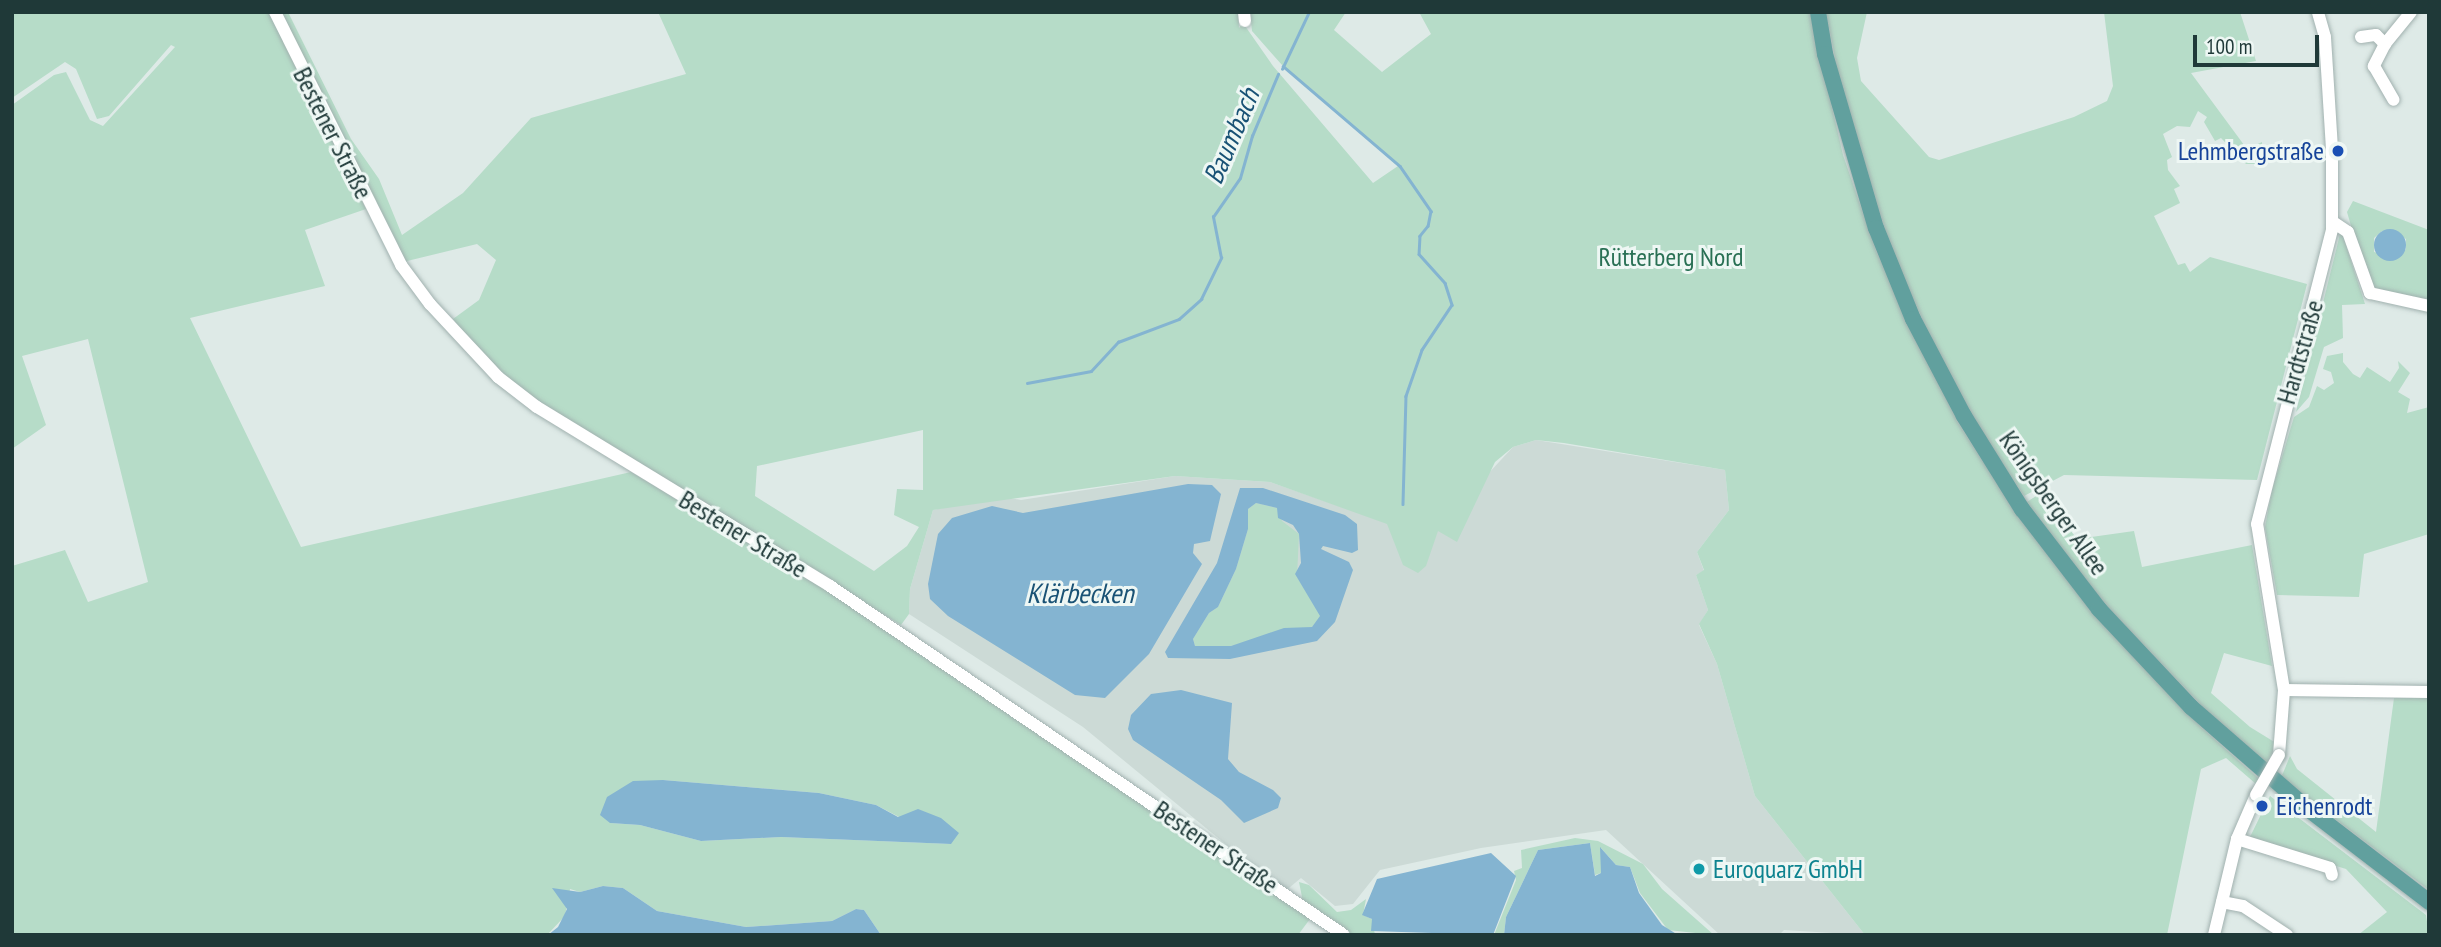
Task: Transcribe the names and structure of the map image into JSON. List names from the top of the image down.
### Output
{
  "streets": {
    "main road": ["Königsberger Allee"],
    "street": ["Bestener Straße", "Hardtstraße"]
  },
  "water": ["Baumbach", "Klärbecken"],
  "parks": ["Rütterberg Nord"],
  "places": ["Lehmbergstraße", "Eichenrodt", "Euroquarz GmbH"],
  "scale_bar": "100 m"
}
